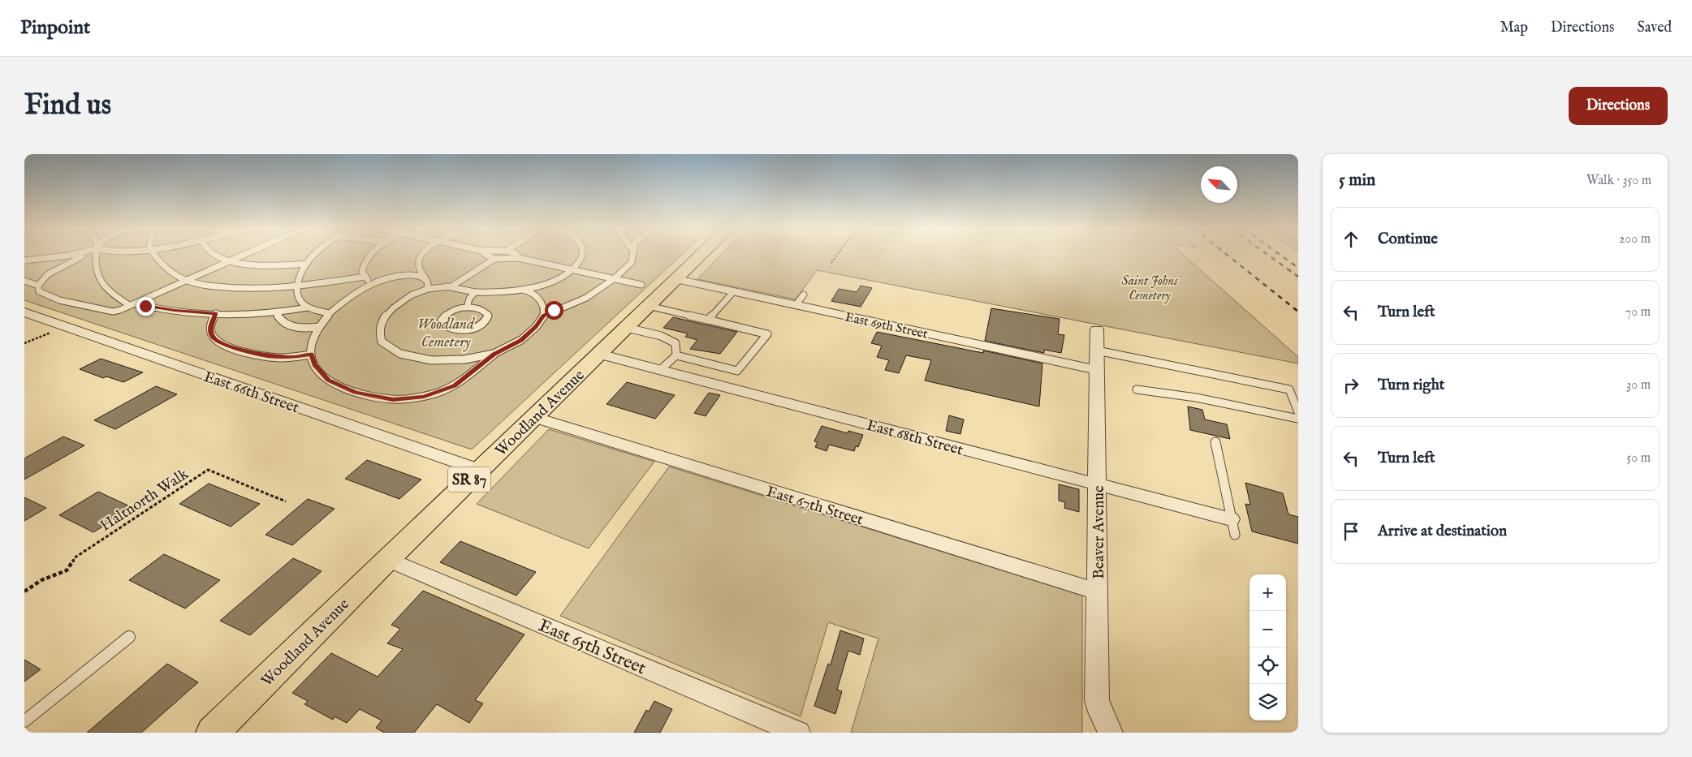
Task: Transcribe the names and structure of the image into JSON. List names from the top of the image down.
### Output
{
  "streets": {
    "main road": ["Woodland Avenue", "SR 87"],
    "street": [
      "East 69th Street",
      "East 66th Street",
      "East 68th Street",
      "East 67th Street",
      "Beaver Avenue",
      "East 65th Street"
    ],
    "path": ["Haltnorth Walk"]
  },
  "crossings": [
    ["East 69th Street", "Woodland Avenue"],
    ["East 69th Street", "Beaver Avenue"],
    ["East 66th Street", "Woodland Avenue"],
    ["Woodland Avenue", "East 68th Street"],
    ["Woodland Avenue", "East 67th Street"],
    ["Woodland Avenue", "East 65th Street"],
    ["East 68th Street", "Beaver Avenue"],
    ["East 67th Street", "Beaver Avenue"]
  ],
  "parks": ["Saint Johns Cemetery", "Woodland Cemetery"],
  "north": "top left",
  "page": {
    "header": "Pinpoint",
    "nav": ["Map", "Directions", "Saved"],
    "buttons": "Directions",
    "title": "Find us",
    "heading": ["5 min", "Walk · 350 m"],
    "list": [
      ["Continue", "200 m"],
      ["Turn left", "70 m"],
      ["Turn right", "30 m"],
      ["Turn left", "50 m"],
      "Arrive at destination"
    ],
    "map_buttons": ["+", "−"]
  }
}
